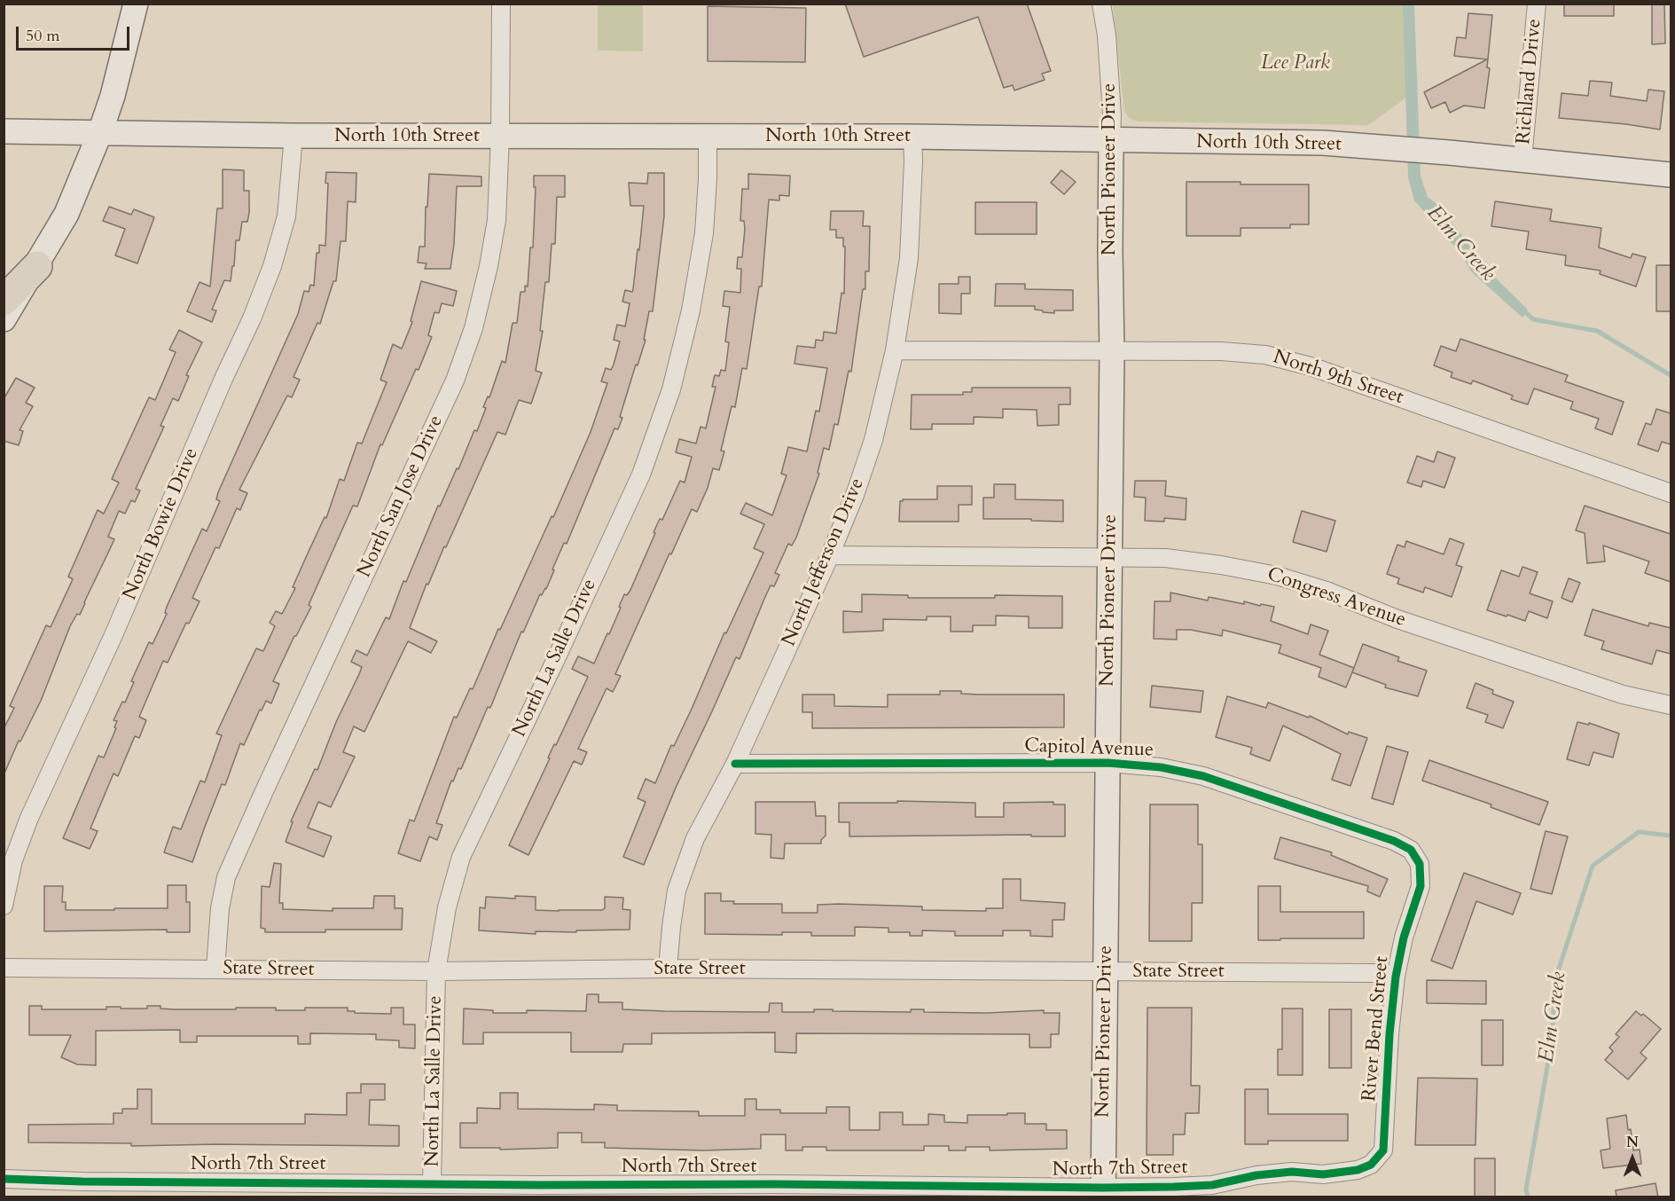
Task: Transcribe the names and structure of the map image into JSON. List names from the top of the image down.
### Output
{
  "streets": {
    "main road": ["North 10th Street", "North Pioneer Drive"],
    "street": [
      "Richland Drive",
      "North 9th Street",
      "North San Jose Drive",
      "North Bowie Drive",
      "North Jefferson Drive",
      "Congress Avenue",
      "North La Salle Drive",
      "Capitol Avenue",
      "State Street",
      "River Bend Street",
      "North 7th Street"
    ]
  },
  "crossings": [
    ["Richland Drive", "North 10th Street"],
    ["North 10th Street", "North Pioneer Drive"],
    ["North 10th Street", "North San Jose Drive"],
    ["North 10th Street", "North Bowie Drive"],
    ["North 10th Street", "North Jefferson Drive"],
    ["North 10th Street", "North La Salle Drive"],
    ["North Pioneer Drive", "North 9th Street"],
    ["North Pioneer Drive", "Congress Avenue"],
    ["North Pioneer Drive", "Capitol Avenue"],
    ["North Pioneer Drive", "State Street"],
    ["North Pioneer Drive", "North 7th Street"],
    ["North 9th Street", "North Jefferson Drive"],
    ["North San Jose Drive", "State Street"],
    ["North Jefferson Drive", "Congress Avenue"],
    ["North Jefferson Drive", "Capitol Avenue"],
    ["North Jefferson Drive", "State Street"],
    ["North La Salle Drive", "State Street"],
    ["North La Salle Drive", "North 7th Street"],
    ["Capitol Avenue", "River Bend Street"],
    ["State Street", "River Bend Street"],
    ["River Bend Street", "North 7th Street"]
  ],
  "water": ["Elm Creek"],
  "parks": ["Lee Park"],
  "scale_bar": "50 m",
  "north": "top"
}
